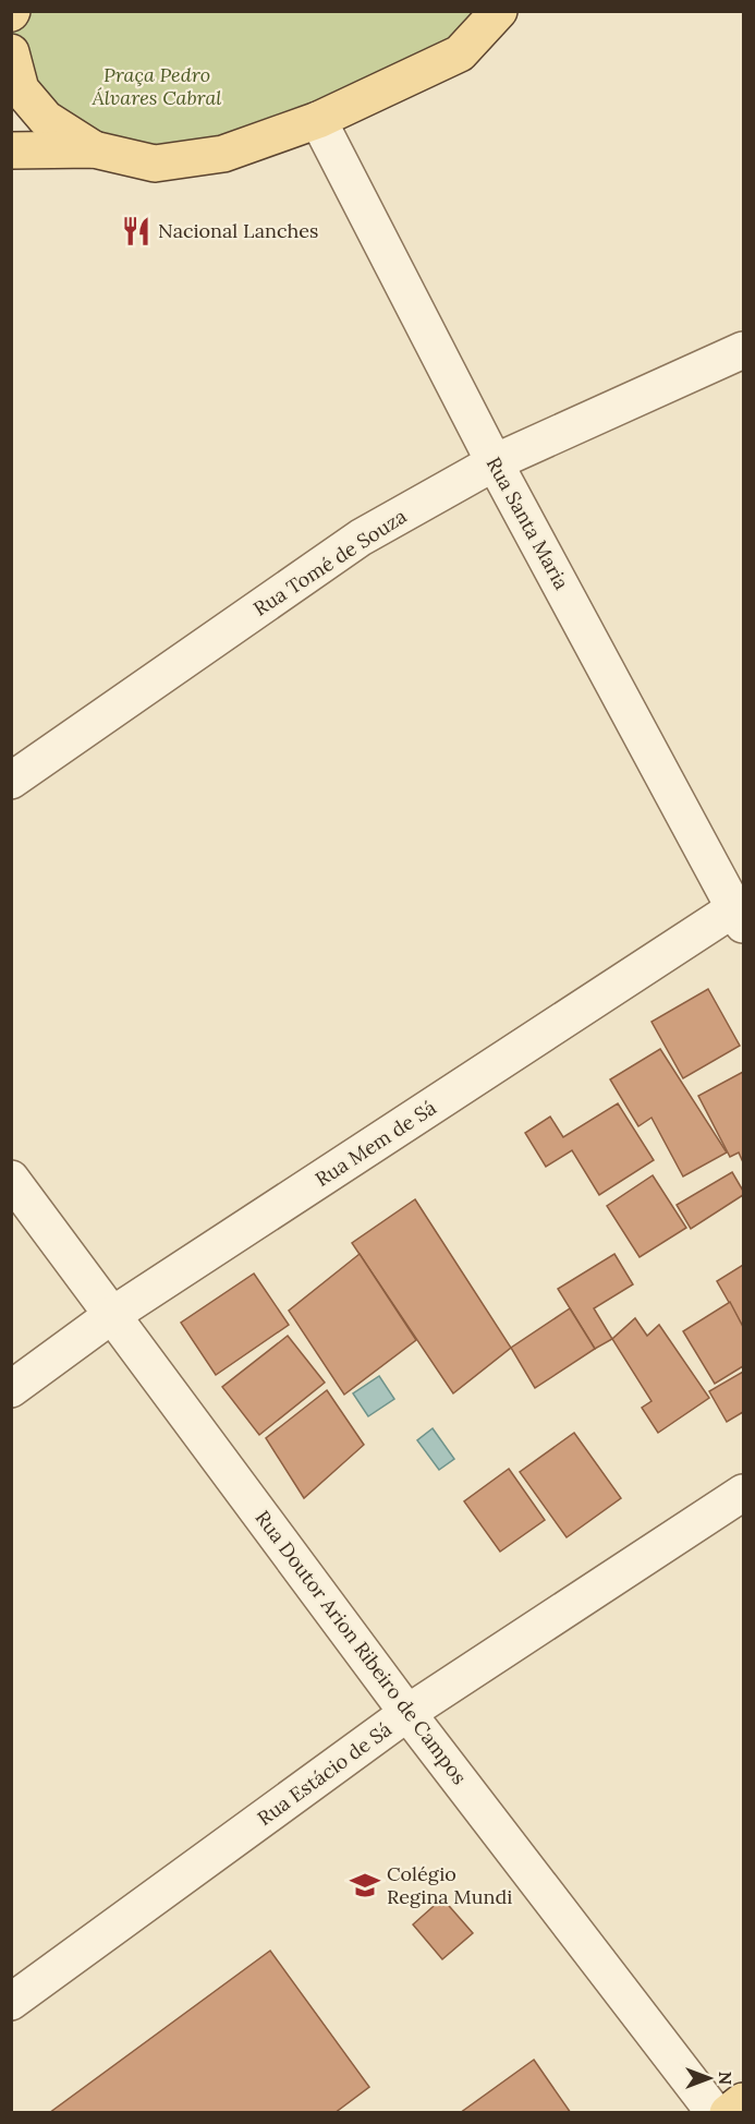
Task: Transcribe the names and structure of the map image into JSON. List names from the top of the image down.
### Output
{
  "streets": {
    "street": [
      "Rua Santa Maria",
      "Rua Tomé de Souza",
      "Rua Mem de Sá",
      "Rua Doutor Arion Ribeiro de Campos",
      "Rua Estácio de Sá"
    ]
  },
  "crossings": [
    ["Rua Santa Maria", "Rua Tomé de Souza"],
    ["Rua Santa Maria", "Rua Mem de Sá"],
    ["Rua Mem de Sá", "Rua Doutor Arion Ribeiro de Campos"],
    ["Rua Doutor Arion Ribeiro de Campos", "Rua Estácio de Sá"]
  ],
  "parks": ["Praça Pedro Álvares Cabral"],
  "places": {
    "restaurant": ["Nacional Lanches"],
    "school or university": ["Colégio Regina Mundi"]
  },
  "north": "right"
}
